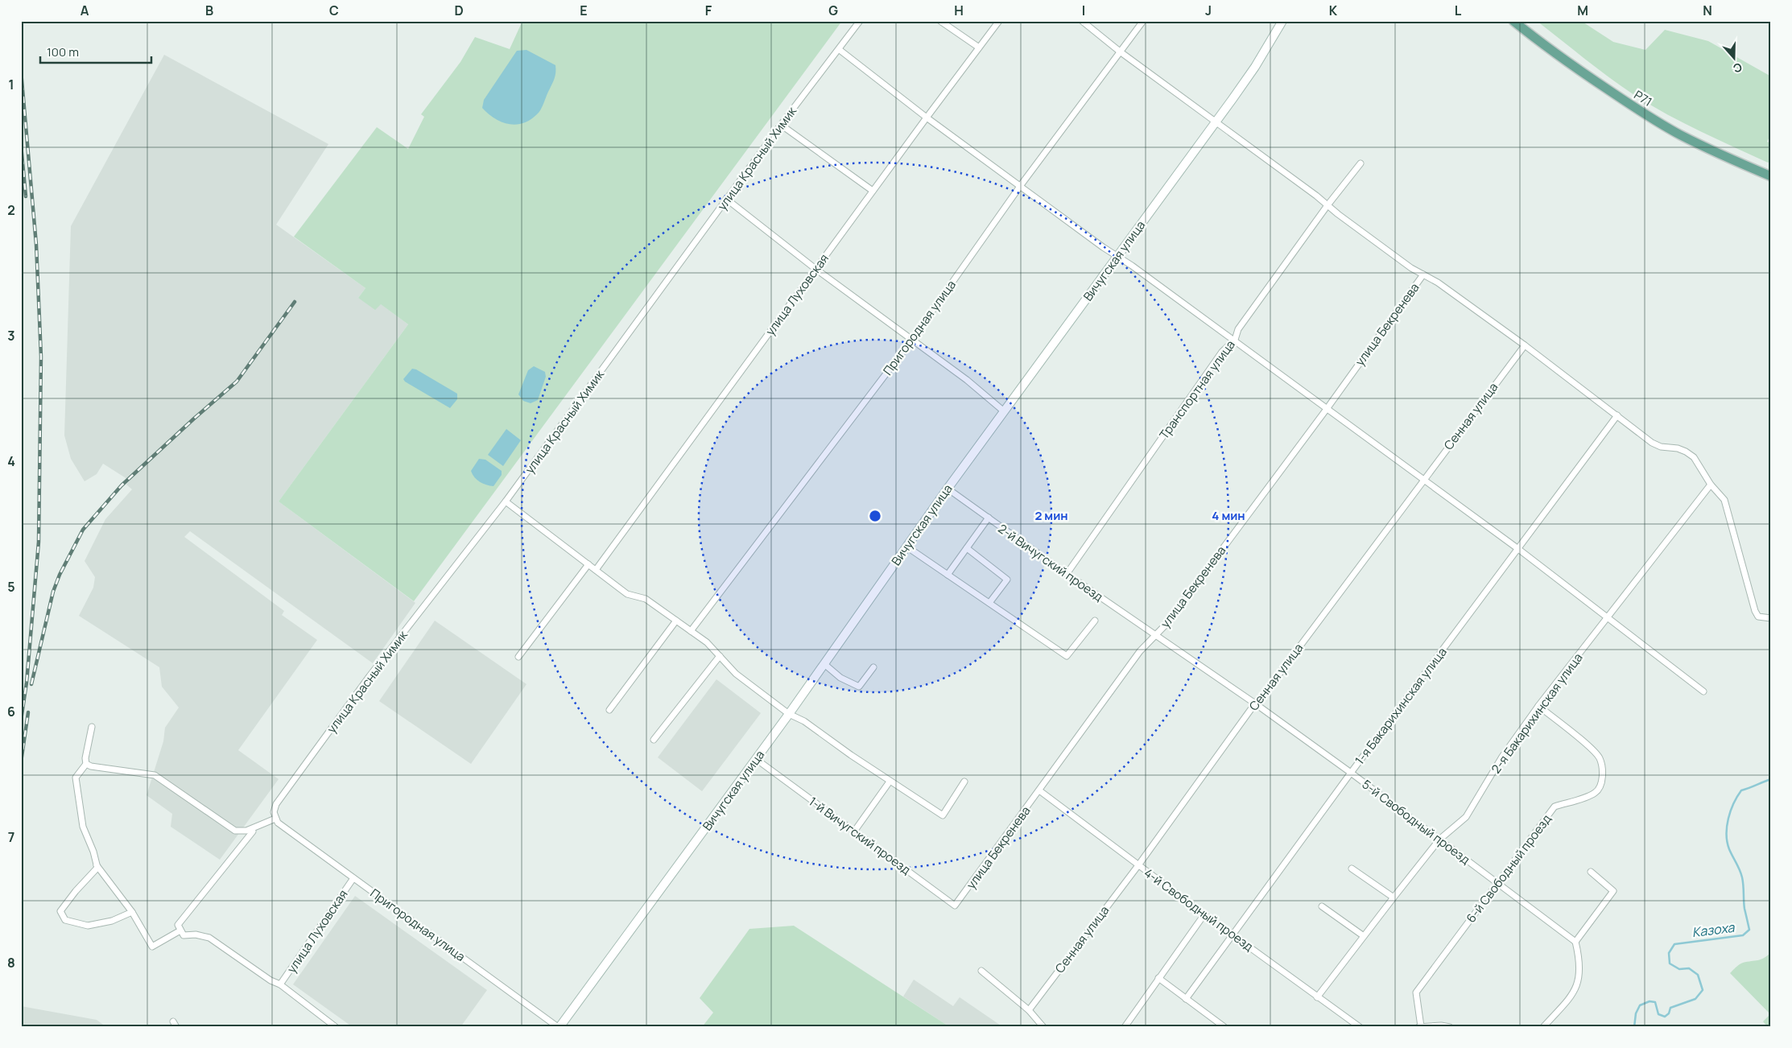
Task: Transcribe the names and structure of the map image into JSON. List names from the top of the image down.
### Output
{
  "streets": {
    "main road": ["Р71", "Вичугская улица"],
    "street": [
      "улица Красный Химик",
      "улица Луховская",
      "улица Бекренева",
      "Пригородная улица",
      "Транспортная улица",
      "Сенная улица",
      "2-й Вичугский проезд",
      "1-я Бакарихинская улица",
      "2-я Бакарихинская улица",
      "5-й Свободный проезд",
      "1-й Вичугский проезд",
      "6-й Свободный проезд",
      "4-й Свободный проезд"
    ]
  },
  "crossings": [
    ["улица Красный Химик", "Пригородная улица"],
    ["Вичугская улица", "Пригородная улица"],
    ["Вичугская улица", "2-й Вичугский проезд"],
    ["Вичугская улица", "1-й Вичугский проезд"],
    ["улица Луховская", "Пригородная улица"],
    ["улица Бекренева", "2-й Вичугский проезд"],
    ["улица Бекренева", "5-й Свободный проезд"],
    ["улица Бекренева", "1-й Вичугский проезд"],
    ["улица Бекренева", "4-й Свободный проезд"],
    ["Транспортная улица", "2-й Вичугский проезд"],
    ["Сенная улица", "5-й Свободный проезд"],
    ["Сенная улица", "4-й Свободный проезд"],
    ["2-й Вичугский проезд", "5-й Свободный проезд"],
    ["1-я Бакарихинская улица", "5-й Свободный проезд"],
    ["1-я Бакарихинская улица", "4-й Свободный проезд"],
    ["2-я Бакарихинская улица", "5-й Свободный проезд"],
    ["2-я Бакарихинская улица", "6-й Свободный проезд"],
    ["2-я Бакарихинская улица", "4-й Свободный проезд"],
    ["5-й Свободный проезд", "6-й Свободный проезд"]
  ],
  "water": ["Казоха"],
  "scale_bar": "100 m",
  "north": "bottom",
  "grid": {
    "columns": [
      "A",
      "B",
      "C",
      "D",
      "E",
      "F",
      "G",
      "H",
      "I",
      "J",
      "K",
      "L",
      "M",
      "N"
    ],
    "rows": [
      "1",
      "2",
      "3",
      "4",
      "5",
      "6",
      "7",
      "8"
    ]
  },
  "rings": ["2 мин", "4 мин"]
}
